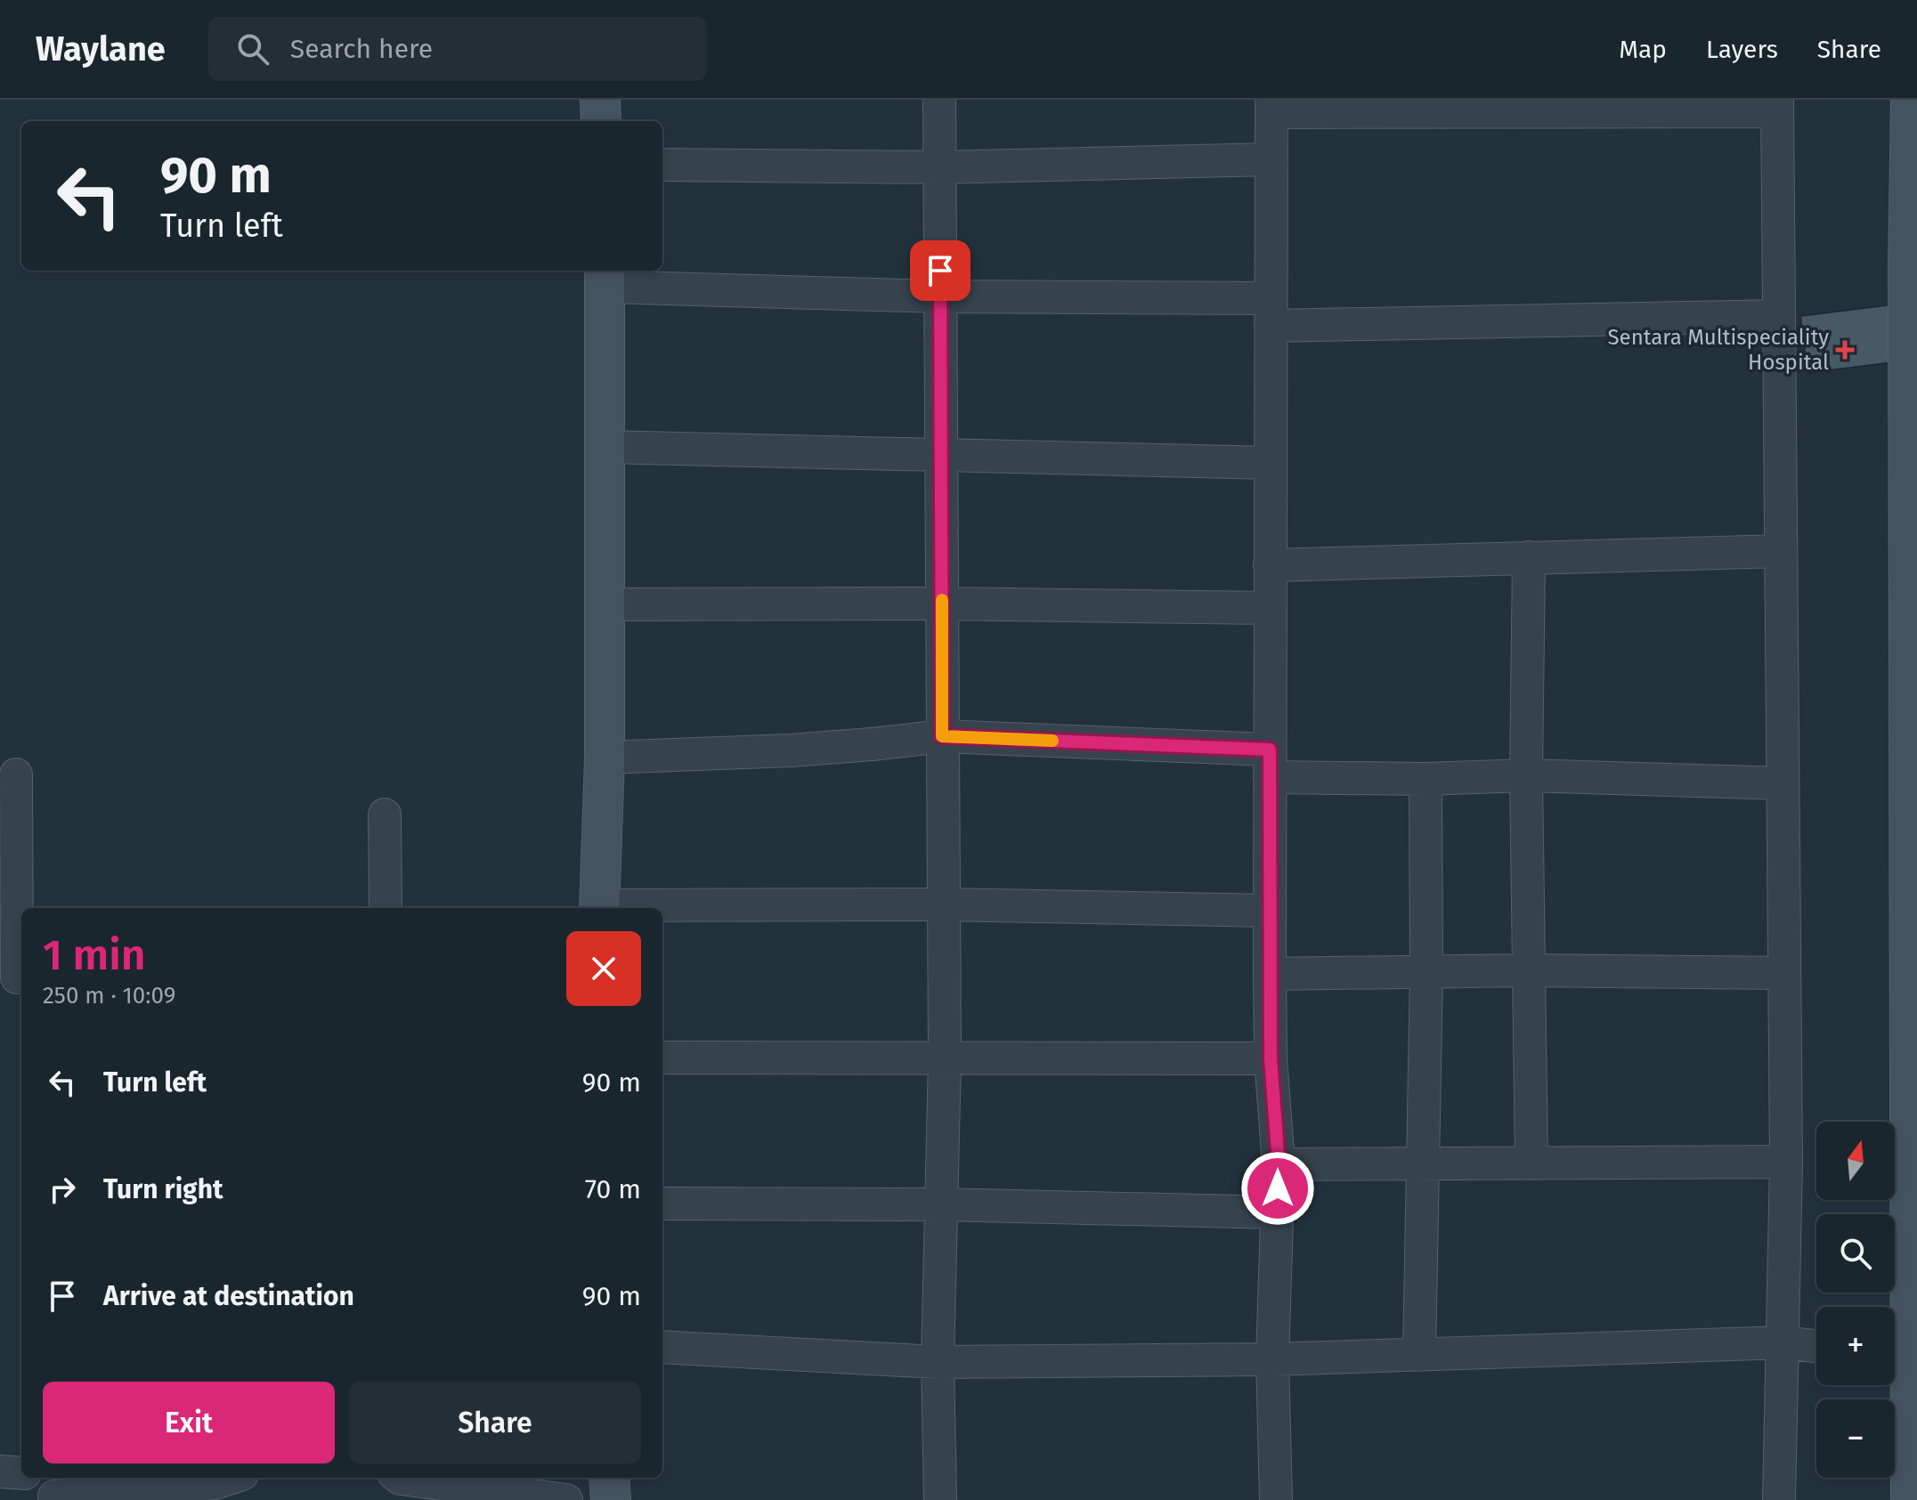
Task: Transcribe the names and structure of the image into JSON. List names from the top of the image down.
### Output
{
  "places": {
    "health": ["Sentara Multispeciality Hospital"]
  },
  "north": "top",
  "page": {
    "header": "Waylane",
    "search": "Search here",
    "nav": ["Map", "Layers", "Share"],
    "turn": ["90 m", "Turn left"],
    "heading": ["1 min", "250 m · 10:09"],
    "list": [
      {
        "name": "Turn left",
        "value": "90 m"
      },
      {
        "name": "Turn right",
        "value": "70 m"
      },
      {
        "name": "Arrive at destination",
        "value": "90 m"
      }
    ],
    "map_buttons": ["+", "−"],
    "buttons": ["Exit", "Share"]
  }
}
